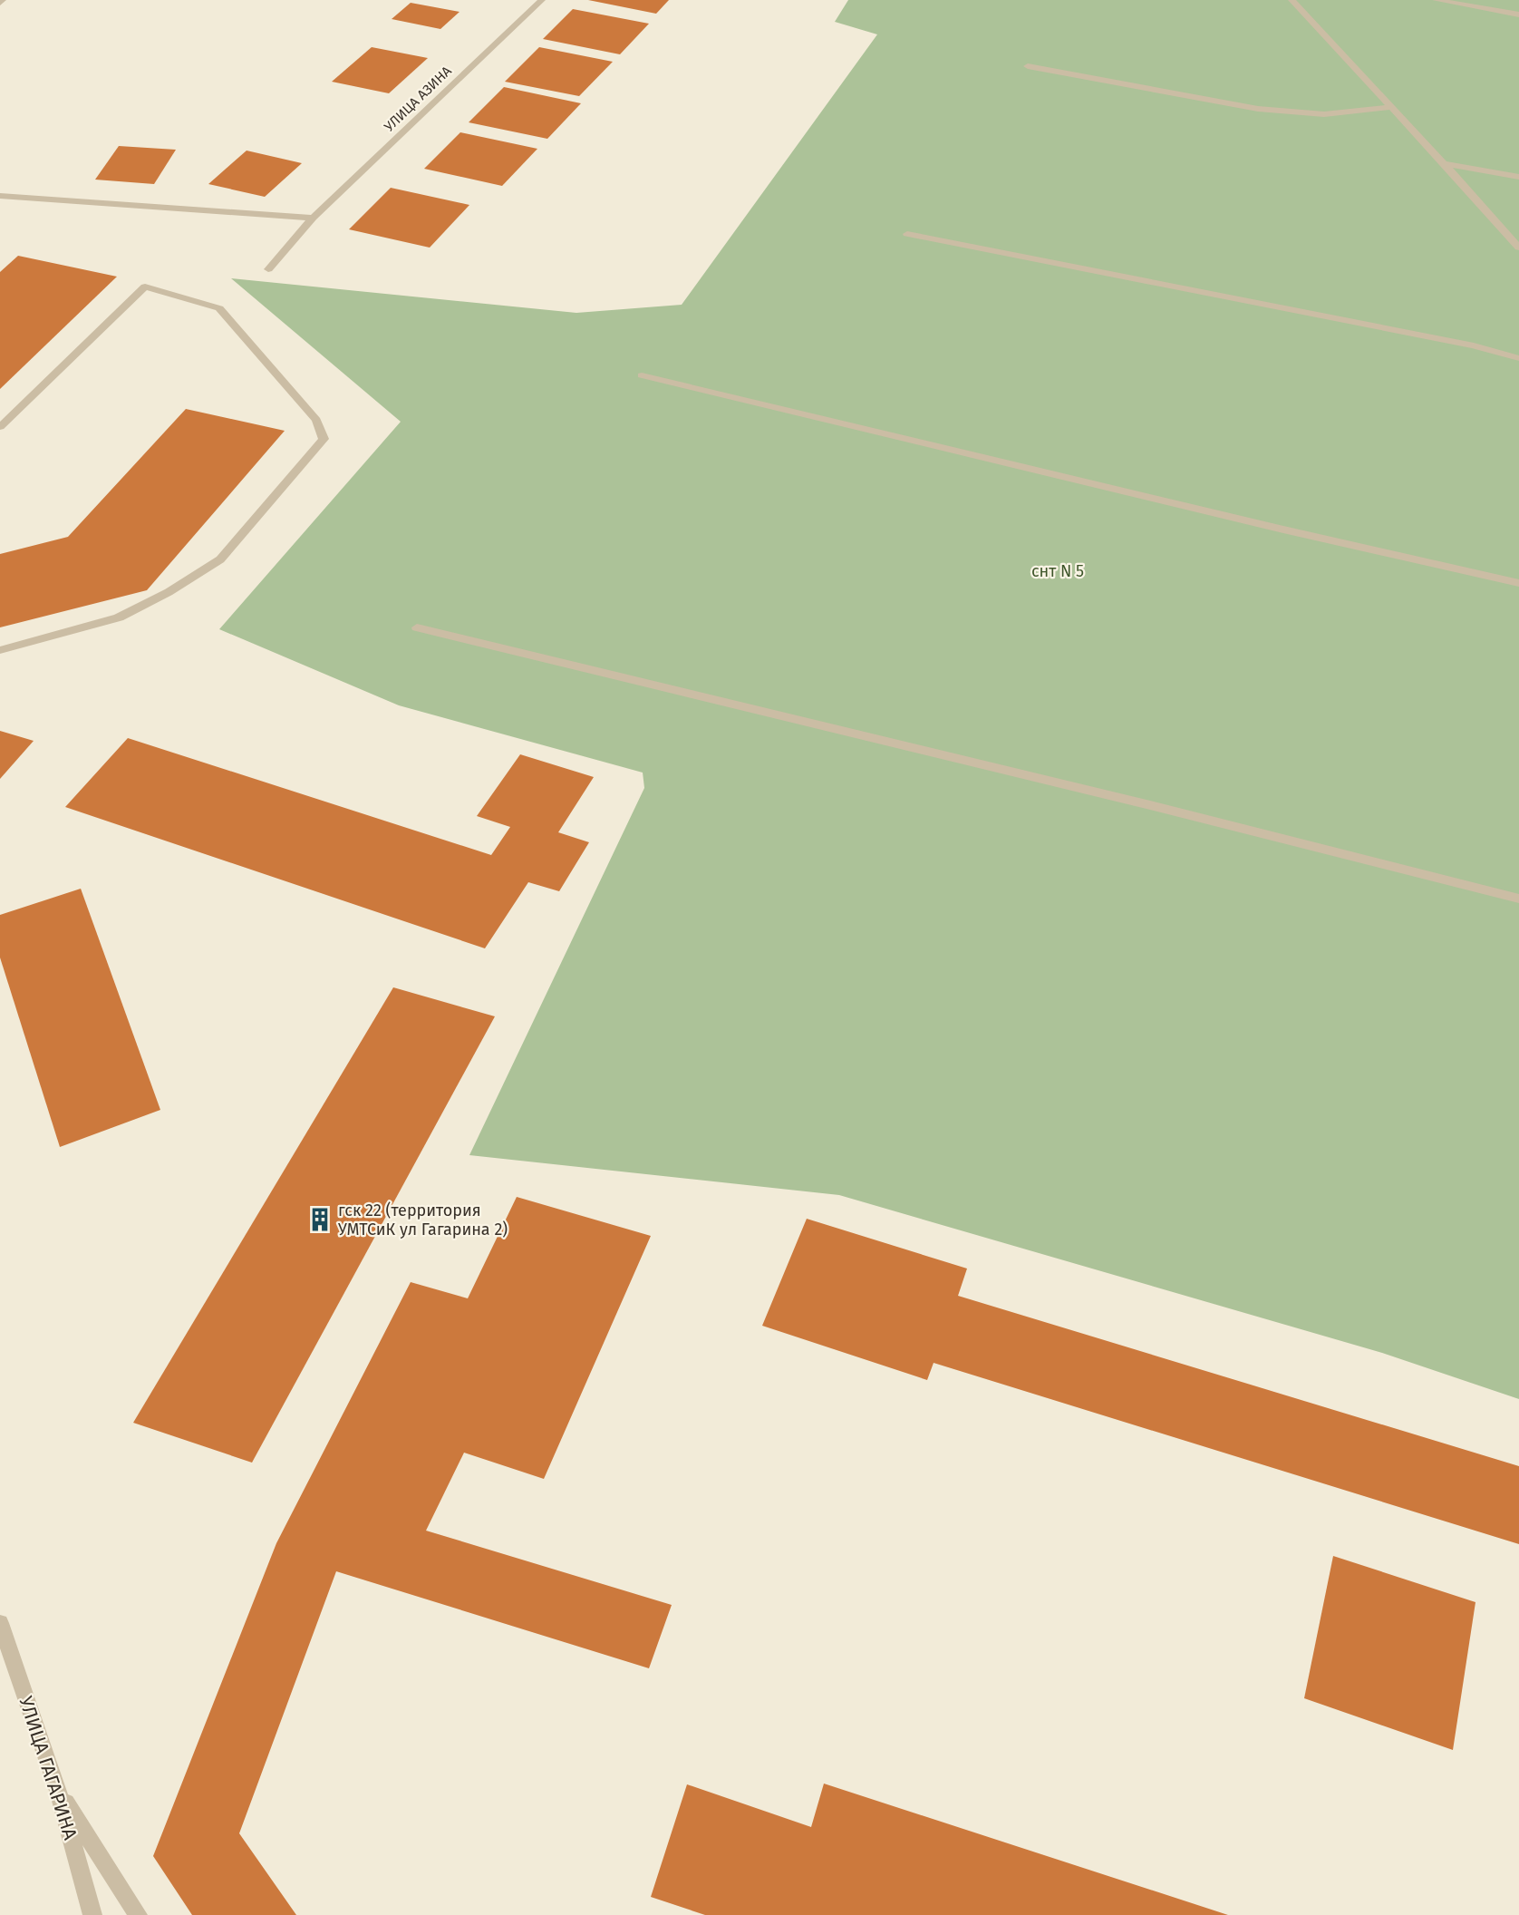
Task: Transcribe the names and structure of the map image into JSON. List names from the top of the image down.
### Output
{
  "streets": {
    "street": ["УЛИЦА АЗИНА", "УЛИЦА ГАГАРИНА"]
  },
  "parks": ["снт N 5"],
  "places": {
    "building": ["гск 22 (территория УМТСиК ул Гагарина 2)"]
  }
}
